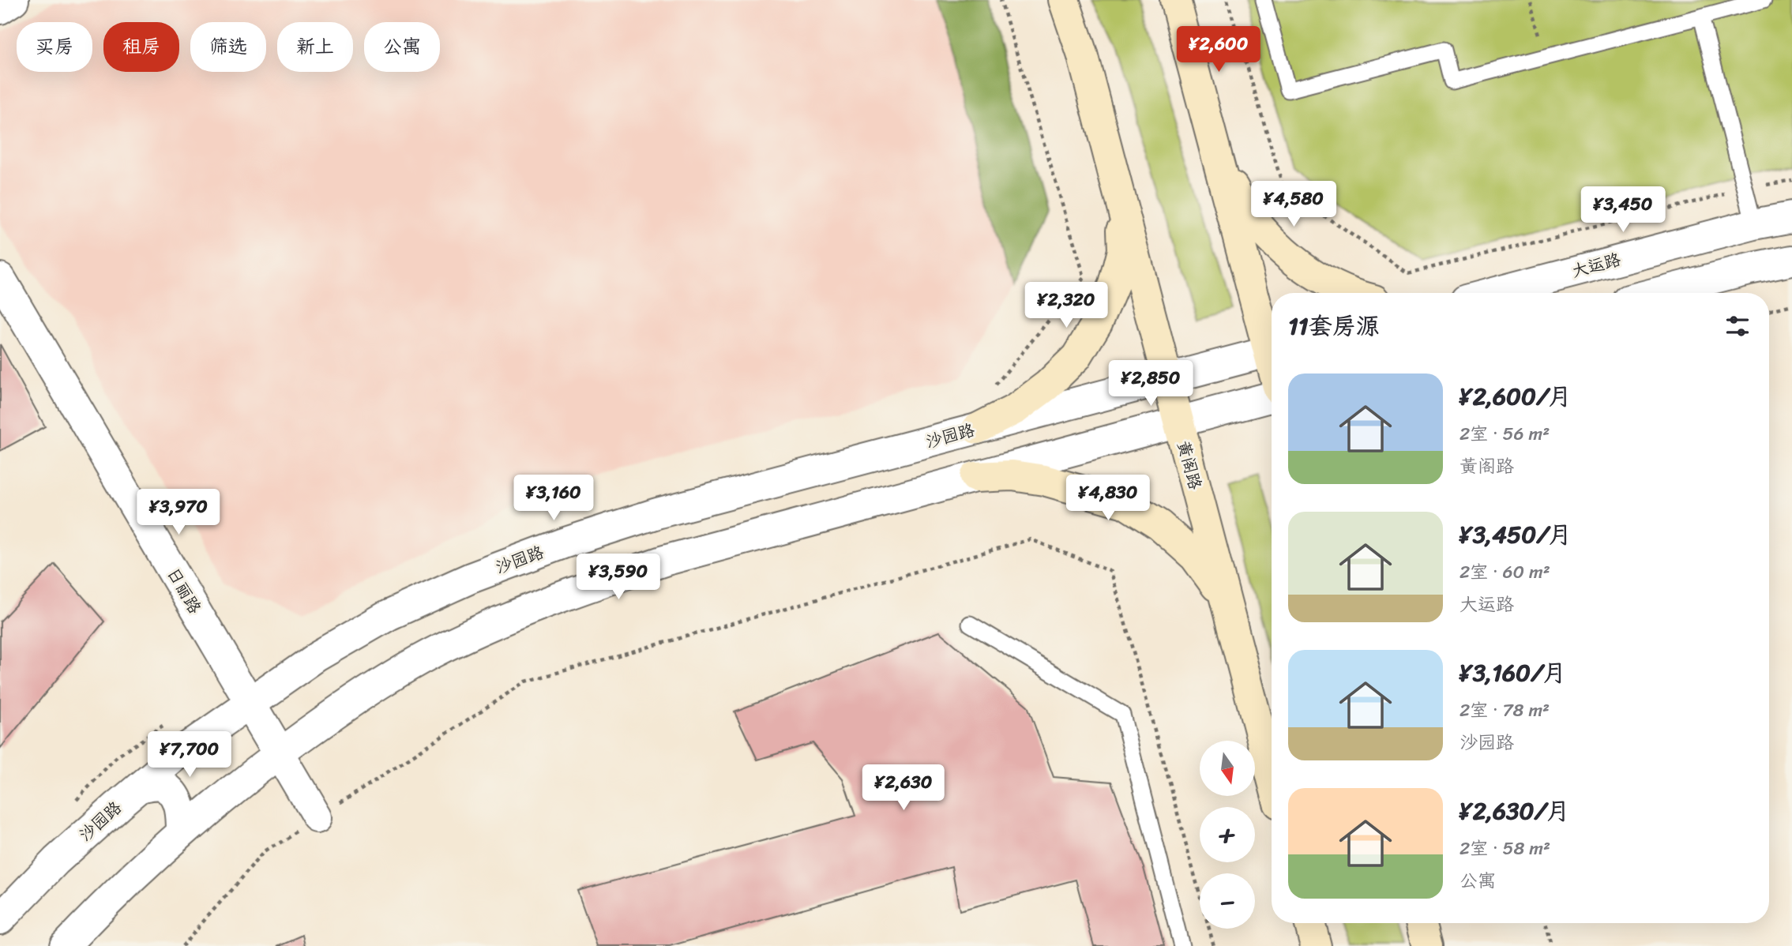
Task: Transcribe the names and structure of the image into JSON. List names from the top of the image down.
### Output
{
  "streets": {
    "main road": ["黄阁路"],
    "street": ["大运路", "沙园路", "日丽路"]
  },
  "crossings": [
    ["沙园路", "黄阁路"],
    ["沙园路", "日丽路"]
  ],
  "north": "bottom",
  "page": {
    "chip": [
      "买房",
      "租房",
      "筛选",
      "新上",
      "公寓"
    ],
    "price": [
      "¥2,600",
      "¥4,580",
      "¥3,450",
      "¥2,320",
      "¥2,850",
      "¥3,160",
      "¥4,830",
      "¥3,970",
      "¥3,590",
      "¥7,700",
      "¥2,630"
    ],
    "heading": "11套房源",
    "list": [
      {
        "name": "¥2,600/月",
        "note": "2室 · 56 m² · 黄阁路"
      },
      {
        "name": "¥3,450/月",
        "note": "2室 · 60 m² · 大运路"
      },
      {
        "name": "¥3,160/月",
        "note": "2室 · 78 m² · 沙园路"
      },
      {
        "name": "¥2,630/月",
        "note": "2室 · 58 m² · 公寓"
      }
    ],
    "map_buttons": ["+", "−"]
  }
}
